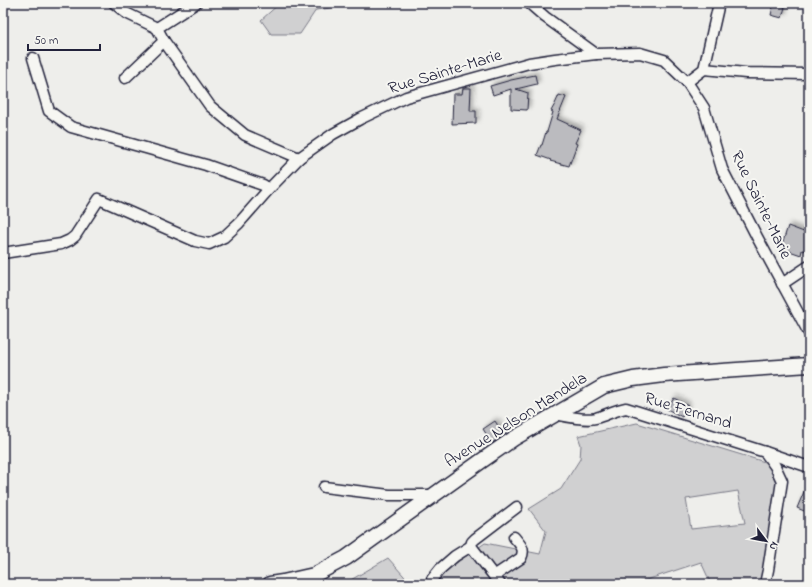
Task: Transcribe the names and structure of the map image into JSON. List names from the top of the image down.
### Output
{
  "streets": {
    "street": ["Rue Sainte-Marie", "Rue Fernand", "Avenue Nelson Mandela"]
  },
  "crossings": [
    ["Rue Fernand", "Avenue Nelson Mandela"]
  ],
  "scale_bar": "50 m",
  "north": "bottom right"
}
